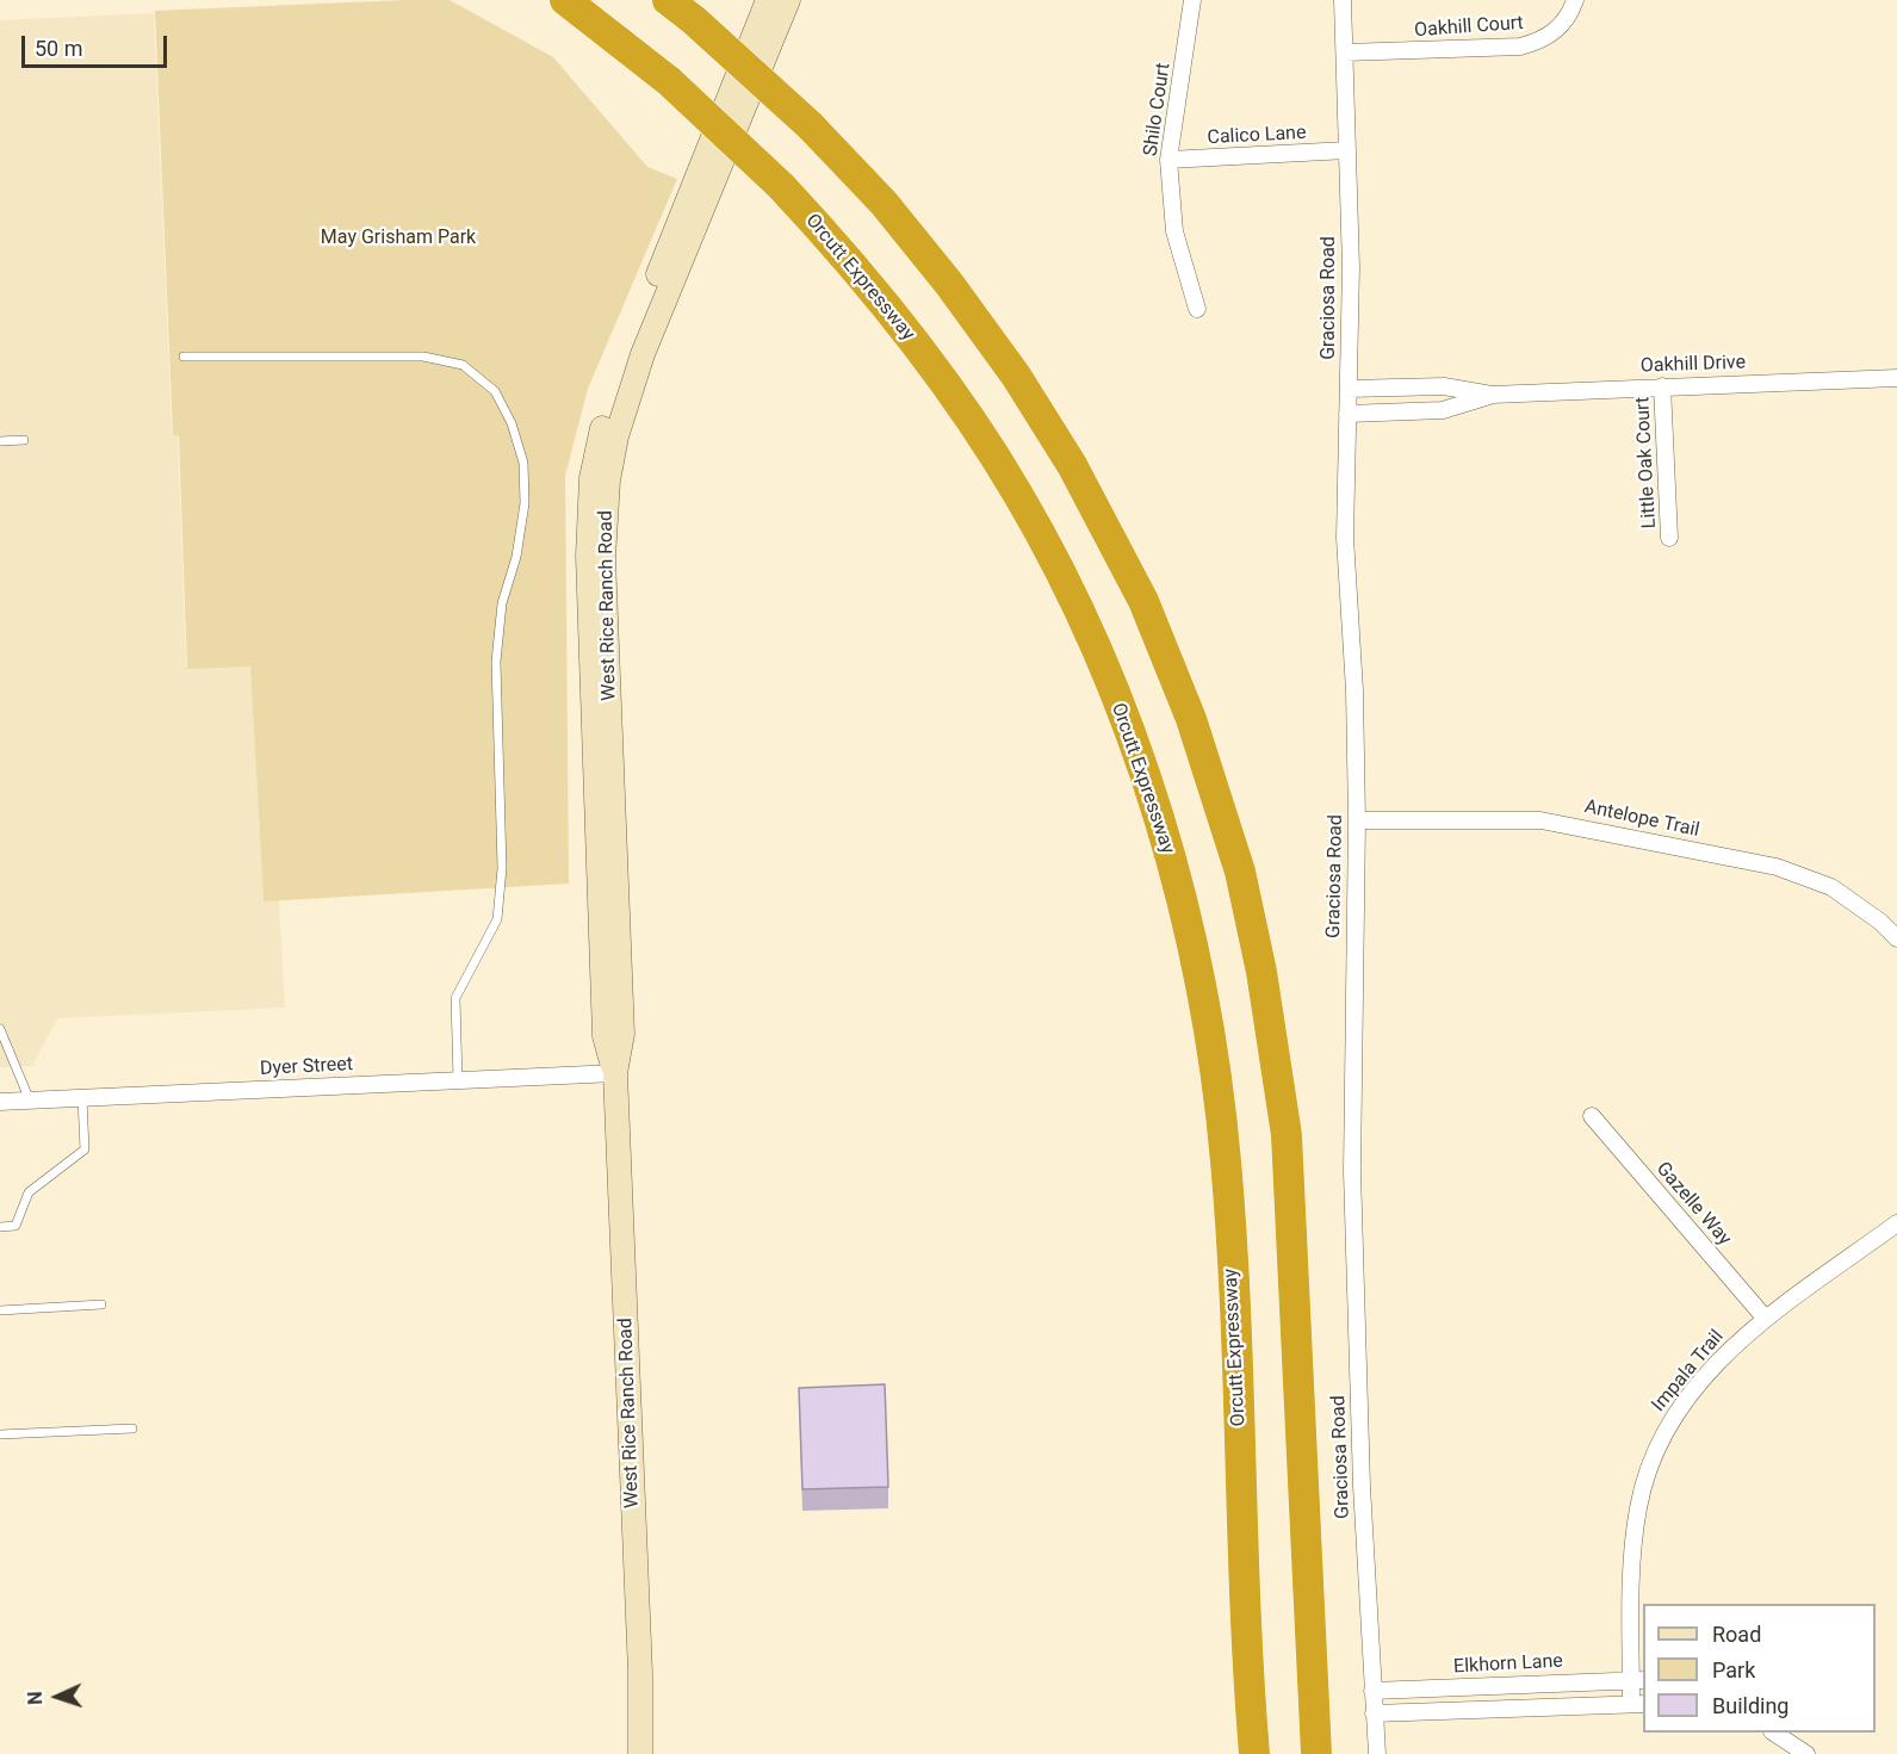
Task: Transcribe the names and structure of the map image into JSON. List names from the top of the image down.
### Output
{
  "streets": {
    "highway": ["Orcutt Expressway"],
    "main road": ["West Rice Ranch Road"],
    "street": [
      "Oakhill Court",
      "Shilo Court",
      "Calico Lane",
      "Graciosa Road",
      "Oakhill Drive",
      "Little Oak Court",
      "Antelope Trail",
      "Dyer Street",
      "Gazelle Way",
      "Impala Trail",
      "Elkhorn Lane"
    ]
  },
  "crossings": [
    ["Oakhill Court", "Graciosa Road"],
    ["Shilo Court", "Calico Lane"],
    ["Calico Lane", "Graciosa Road"],
    ["Graciosa Road", "Oakhill Drive"],
    ["Graciosa Road", "Antelope Trail"],
    ["Graciosa Road", "Elkhorn Lane"],
    ["Oakhill Drive", "Little Oak Court"],
    ["West Rice Ranch Road", "Dyer Street"],
    ["Gazelle Way", "Impala Trail"],
    ["Impala Trail", "Elkhorn Lane"]
  ],
  "parks": ["May Grisham Park"],
  "legend": ["Road", "Park", "Building"],
  "scale_bar": "50 m",
  "north": "left"
}
